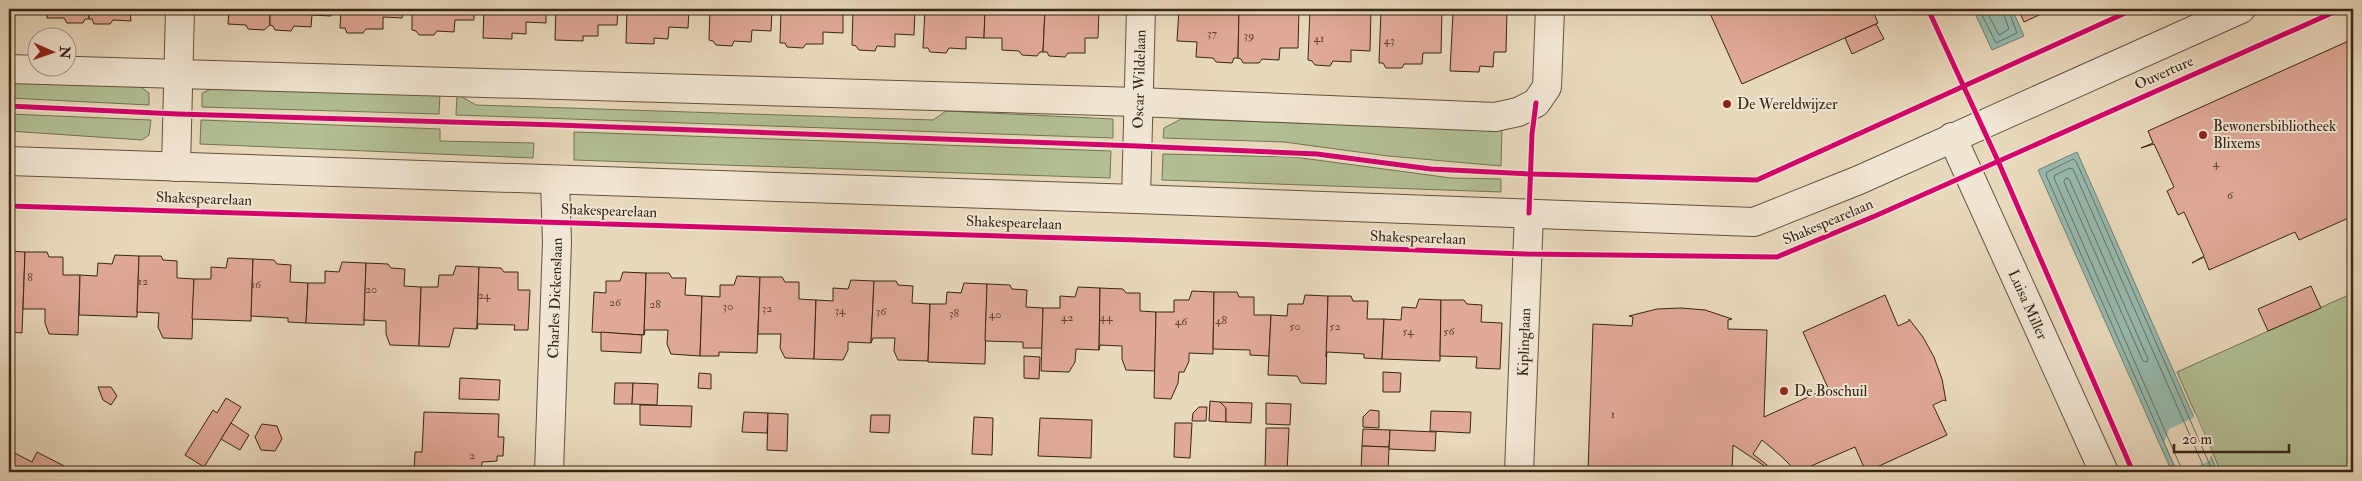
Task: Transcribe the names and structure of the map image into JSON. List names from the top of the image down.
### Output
{
  "streets": {
    "street": [
      "Ouverture",
      "Oscar Wildelaan",
      "Shakespearelaan",
      "Charles Dickenslaan",
      "Luisa Miller",
      "Kiplinglaan"
    ]
  },
  "crossings": [
    ["Ouverture", "Shakespearelaan"],
    ["Ouverture", "Luisa Miller"],
    ["Oscar Wildelaan", "Shakespearelaan"],
    ["Shakespearelaan", "Charles Dickenslaan"],
    ["Shakespearelaan", "Luisa Miller"],
    ["Shakespearelaan", "Kiplinglaan"]
  ],
  "places": ["De Wereldwijzer", "Bewonersbibliotheek Blixems", "De Boschuil"],
  "house_numbers": [
    "37",
    "39",
    "41",
    "43",
    "4",
    "6",
    "8",
    "12",
    "16",
    "20",
    "24",
    "26",
    "28",
    "30",
    "32",
    "34",
    "36",
    "38",
    "40",
    "42",
    "44",
    "48",
    "46",
    "50",
    "52",
    "54",
    "56",
    "1",
    "2"
  ],
  "scale_bar": "20 m",
  "north": "right"
}
